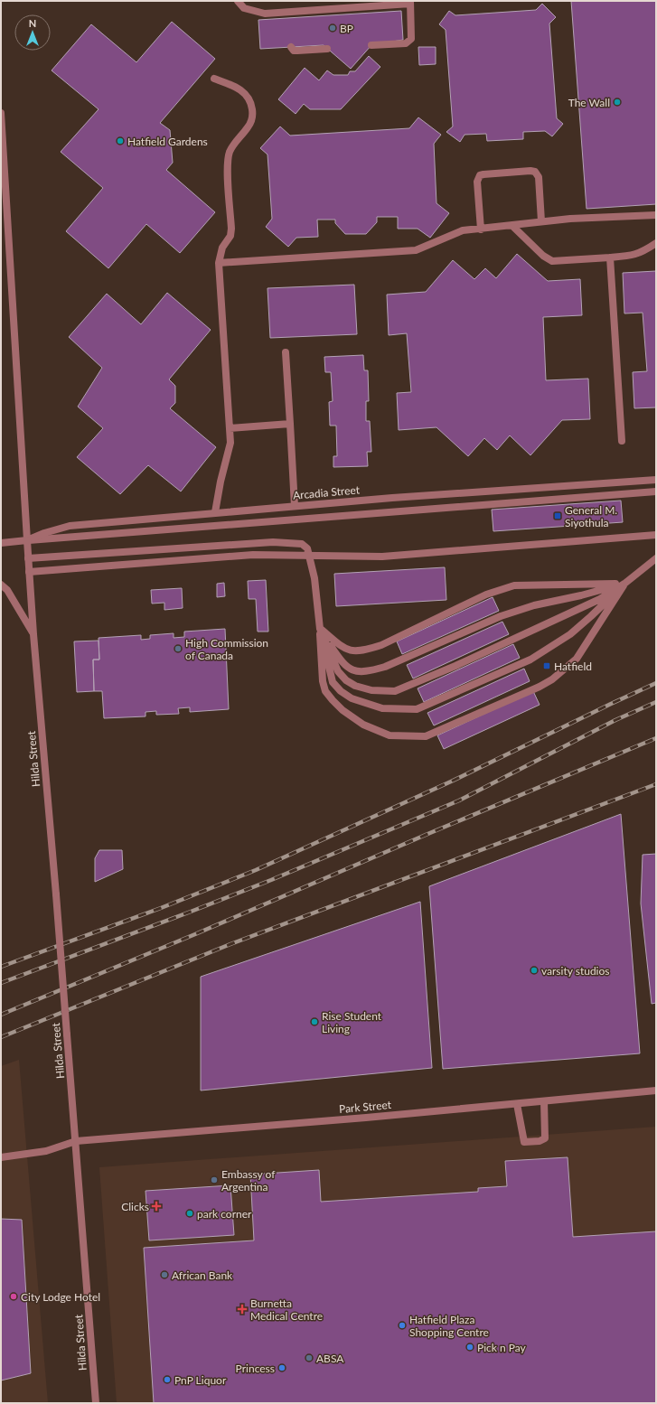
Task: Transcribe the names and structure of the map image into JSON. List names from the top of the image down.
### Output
{
  "streets": {
    "street": ["Arcadia Street", "Hilda Street", "Park Street"]
  },
  "crossings": [
    ["Arcadia Street", "Hilda Street"],
    ["Hilda Street", "Park Street"]
  ],
  "places": {
    "other": [
      "BP",
      "The Wall",
      "Hatfield Gardens",
      "High Commission of Canada",
      "varsity studios",
      "Rise Student Living",
      "Embassy of Argentina",
      "park corner",
      "African Bank",
      "City Lodge Hotel",
      "Hatfield Plaza Shopping Centre",
      "Pick n Pay",
      "ABSA",
      "Princess",
      "PnP Liquor"
    ],
    "transit": ["General M. Siyothula", "Hatfield"],
    "health": ["Clicks", "Burnetta Medical Centre"]
  },
  "north": "top"
}
